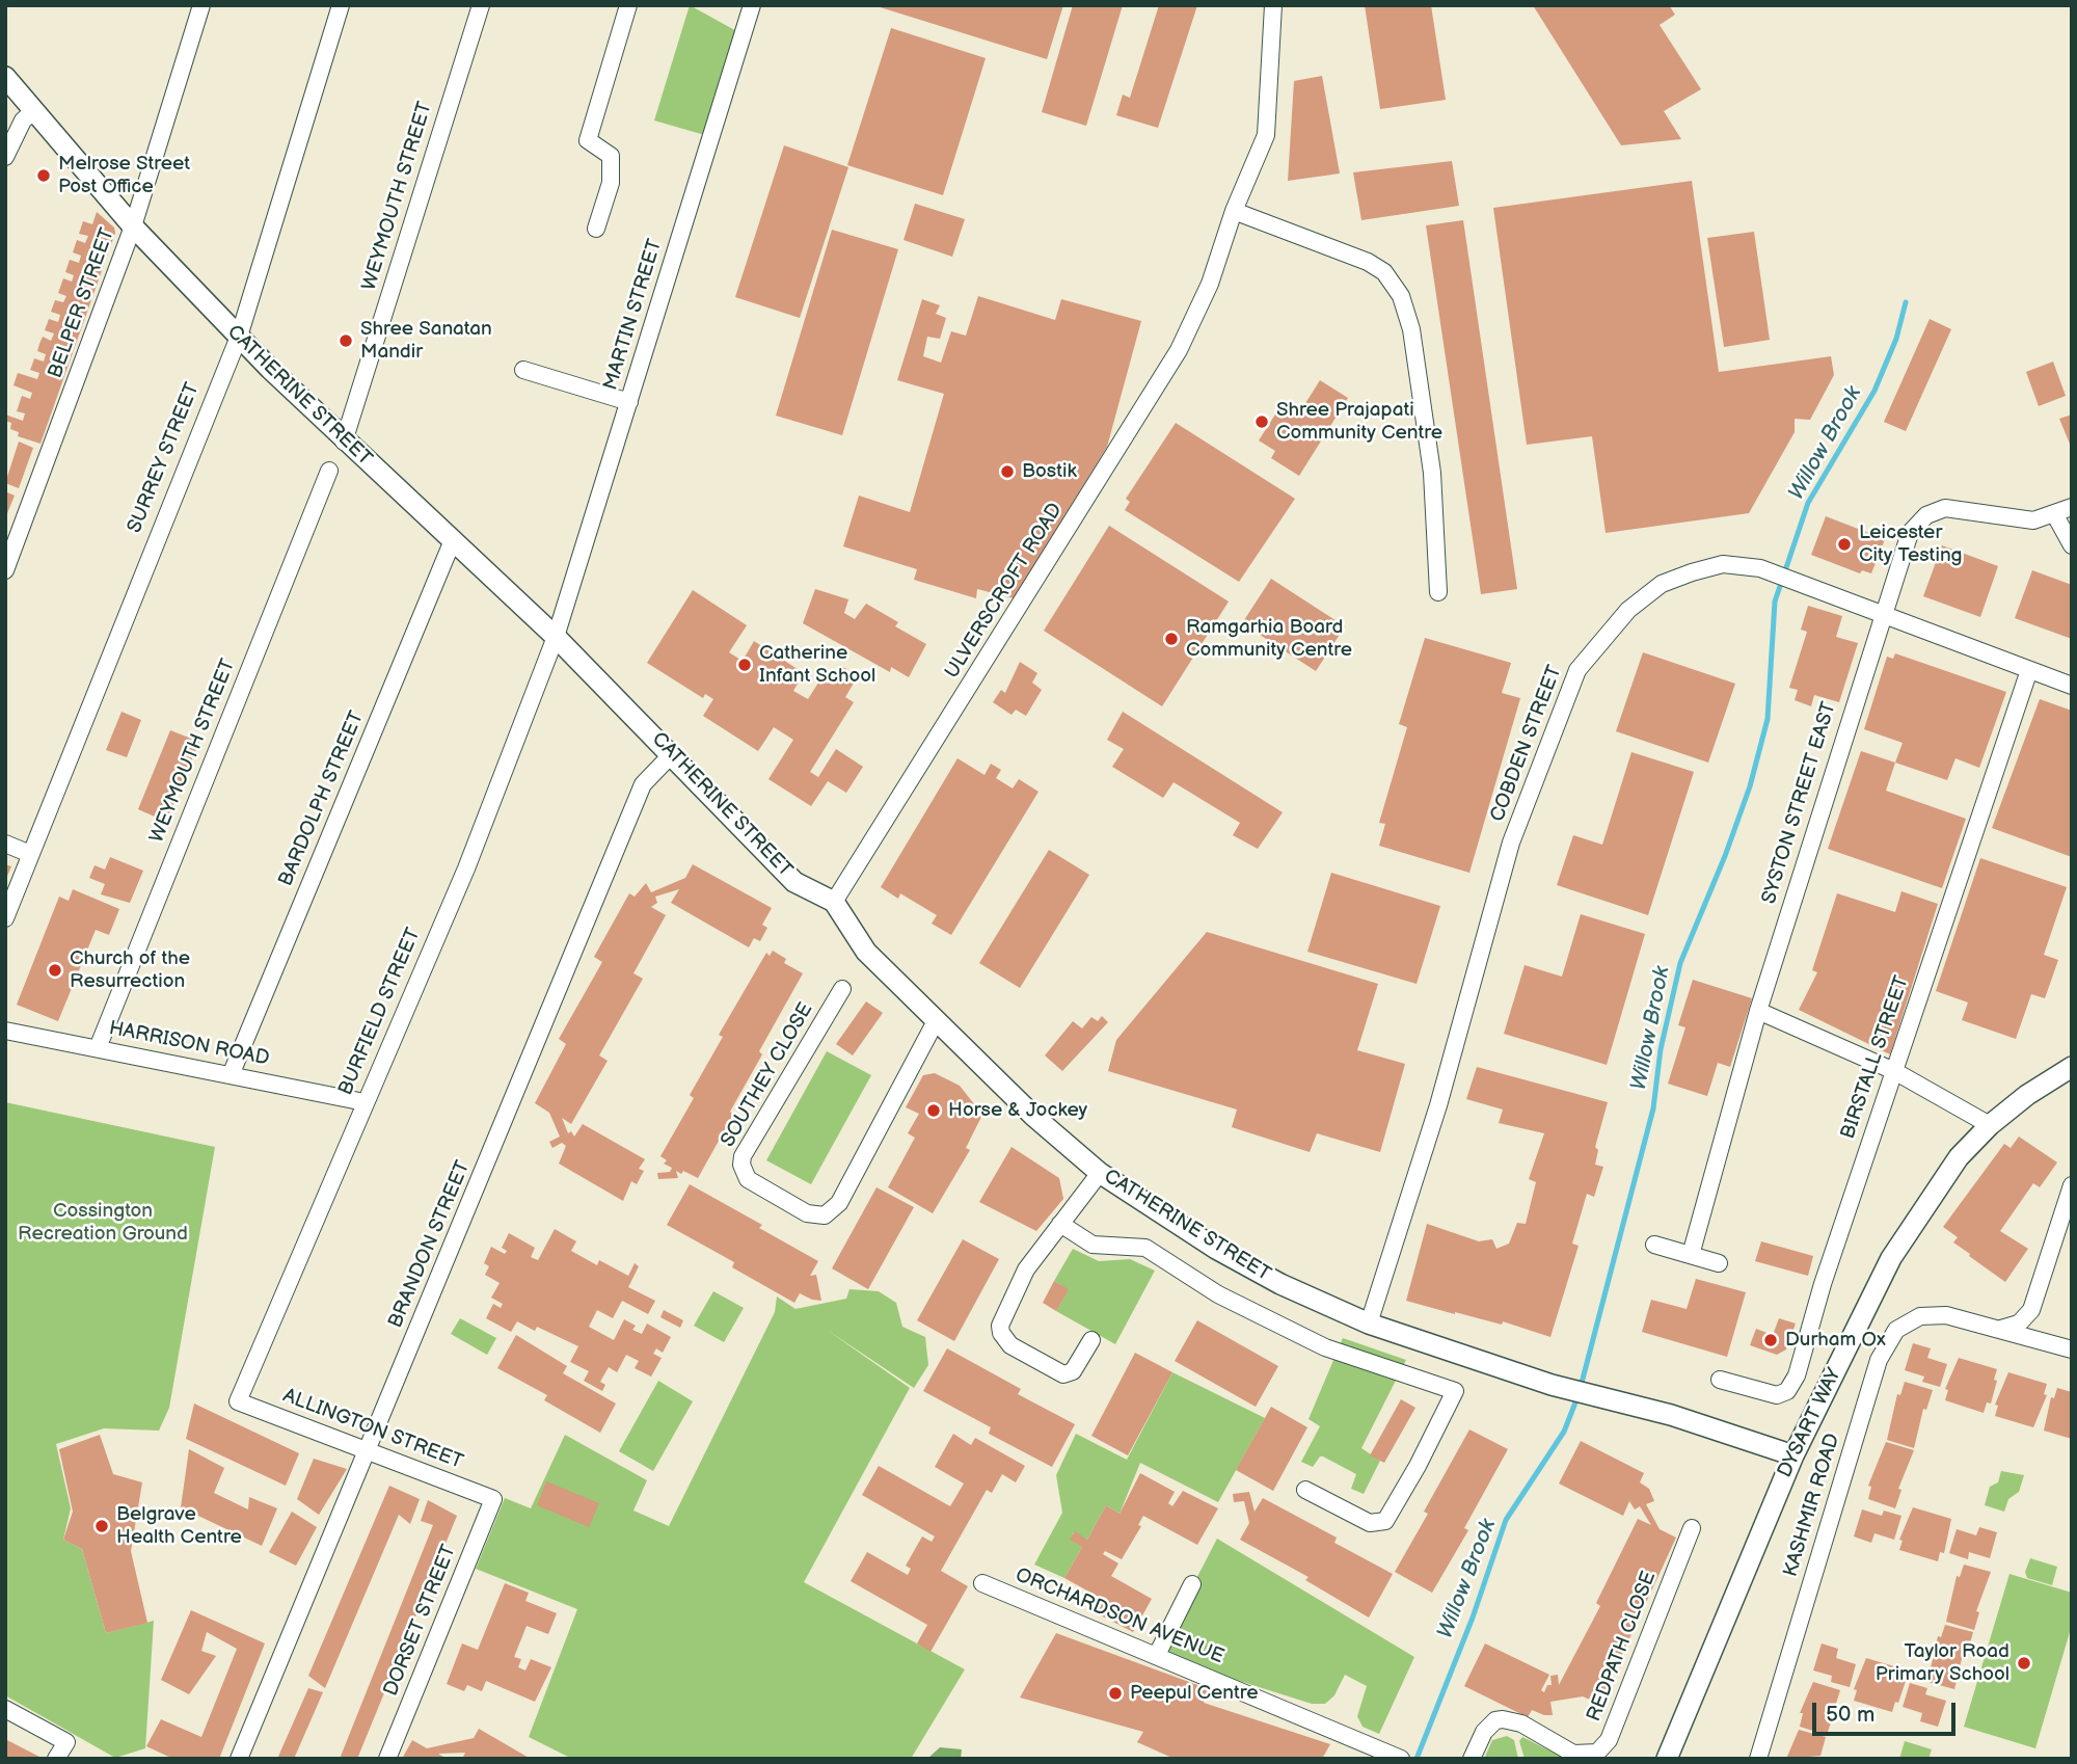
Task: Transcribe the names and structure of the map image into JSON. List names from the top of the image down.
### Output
{
  "streets": {
    "street": [
      "WEYMOUTH STREET",
      "BELPER STREET",
      "MARTIN STREET",
      "CATHERINE STREET",
      "SURREY STREET",
      "ULVERSCROFT ROAD",
      "COBDEN STREET",
      "BARDOLPH STREET",
      "SYSTON STREET EAST",
      "BURFIELD STREET",
      "HARRISON ROAD",
      "BIRSTALL STREET",
      "SOUTHEY CLOSE",
      "BRANDON STREET",
      "DYSART WAY",
      "ALLINGTON STREET",
      "KASHMIR ROAD",
      "ORCHARDSON AVENUE",
      "DORSET STREET",
      "REDPATH CLOSE"
    ]
  },
  "crossings": [
    ["WEYMOUTH STREET", "CATHERINE STREET"],
    ["WEYMOUTH STREET", "HARRISON ROAD"],
    ["BELPER STREET", "CATHERINE STREET"],
    ["MARTIN STREET", "CATHERINE STREET"],
    ["MARTIN STREET", "BURFIELD STREET"],
    ["CATHERINE STREET", "SURREY STREET"],
    ["CATHERINE STREET", "ULVERSCROFT ROAD"],
    ["CATHERINE STREET", "COBDEN STREET"],
    ["CATHERINE STREET", "BARDOLPH STREET"],
    ["CATHERINE STREET", "BURFIELD STREET"],
    ["CATHERINE STREET", "SOUTHEY CLOSE"],
    ["CATHERINE STREET", "BRANDON STREET"],
    ["CATHERINE STREET", "DYSART WAY"],
    ["COBDEN STREET", "SYSTON STREET EAST"],
    ["COBDEN STREET", "BIRSTALL STREET"],
    ["BARDOLPH STREET", "HARRISON ROAD"],
    ["BURFIELD STREET", "HARRISON ROAD"],
    ["BURFIELD STREET", "ALLINGTON STREET"],
    ["BRANDON STREET", "ALLINGTON STREET"],
    ["ALLINGTON STREET", "DORSET STREET"]
  ],
  "water": ["Willow Brook"],
  "parks": ["Cossington Recreation Ground"],
  "places": [
    "Melrose Street Post Office",
    "Shree Sanatan Mandir",
    "Shree Prajapati Community Centre",
    "Bostik",
    "Leicester City Testing",
    "Ramgarhia Board Community Centre",
    "Catherine Infant School",
    "Church of the Resurrection",
    "Horse & Jockey",
    "Durham Ox",
    "Belgrave Health Centre",
    "Taylor Road Primary School",
    "Peepul Centre"
  ],
  "scale_bar": "50 m"
}
